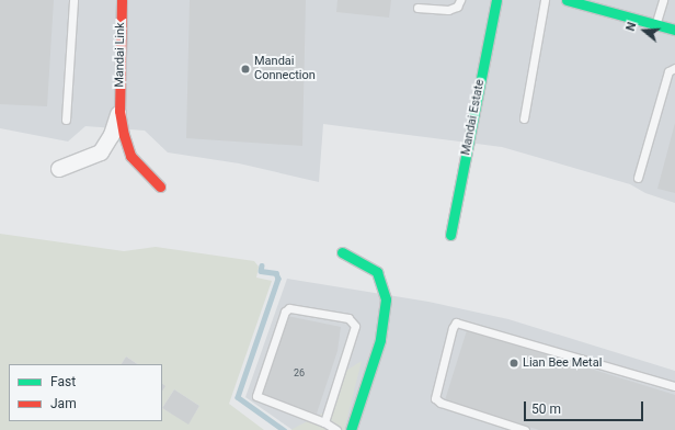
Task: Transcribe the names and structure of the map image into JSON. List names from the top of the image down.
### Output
{
  "streets": {
    "street": ["Mandai Link", "Mandai Estate"]
  },
  "places": ["Mandai Connection", "Lian Bee Metal"],
  "house_numbers": ["26"],
  "legend": ["Fast", "Jam"],
  "scale_bar": "50 m",
  "north": "left"
}
